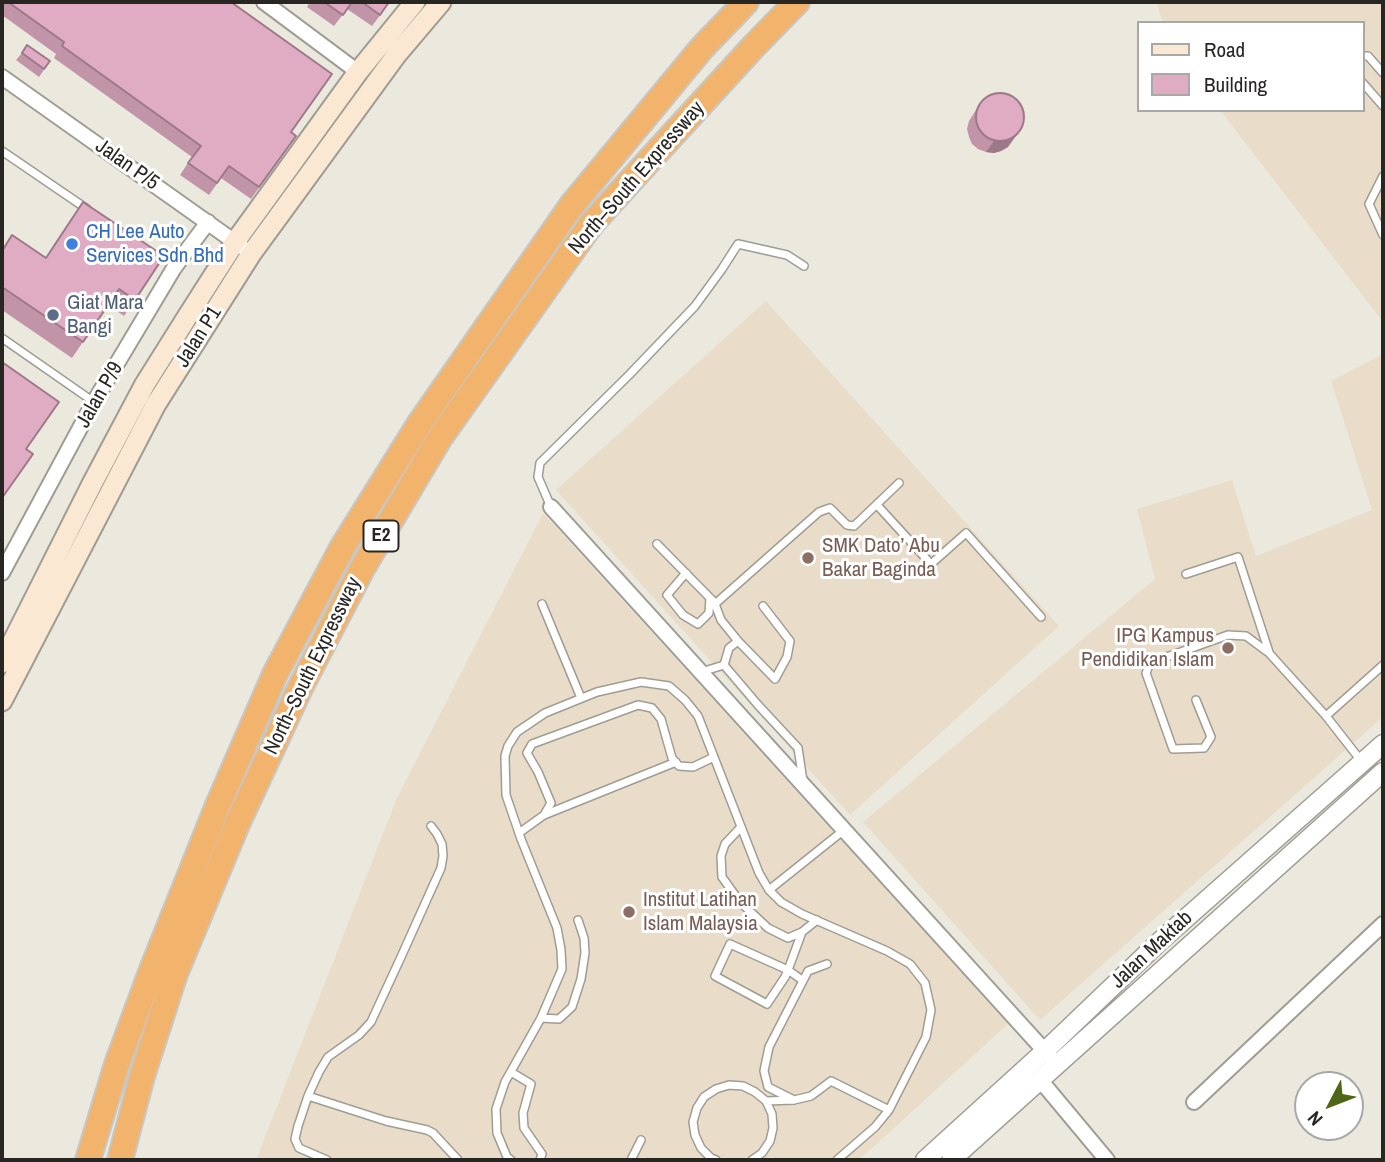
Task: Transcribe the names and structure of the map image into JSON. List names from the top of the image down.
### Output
{
  "streets": {
    "highway": ["North–South Expressway", "E2"],
    "main road": ["Jalan P1"],
    "street": ["Jalan P/5", "Jalan P/9", "Jalan Maktab"]
  },
  "crossings": [
    ["Jalan P/5", "Jalan P1"],
    ["Jalan P/5", "Jalan P/9"]
  ],
  "places": [
    "CH Lee Auto Services Sdn Bhd",
    "Giat Mara Bangi",
    "SMK Dato’ Abu Bakar Baginda",
    "IPG Kampus Pendidikan Islam",
    "Institut Latihan Islam Malaysia"
  ],
  "legend": ["Road", "Building"],
  "north": "bottom left"
}
